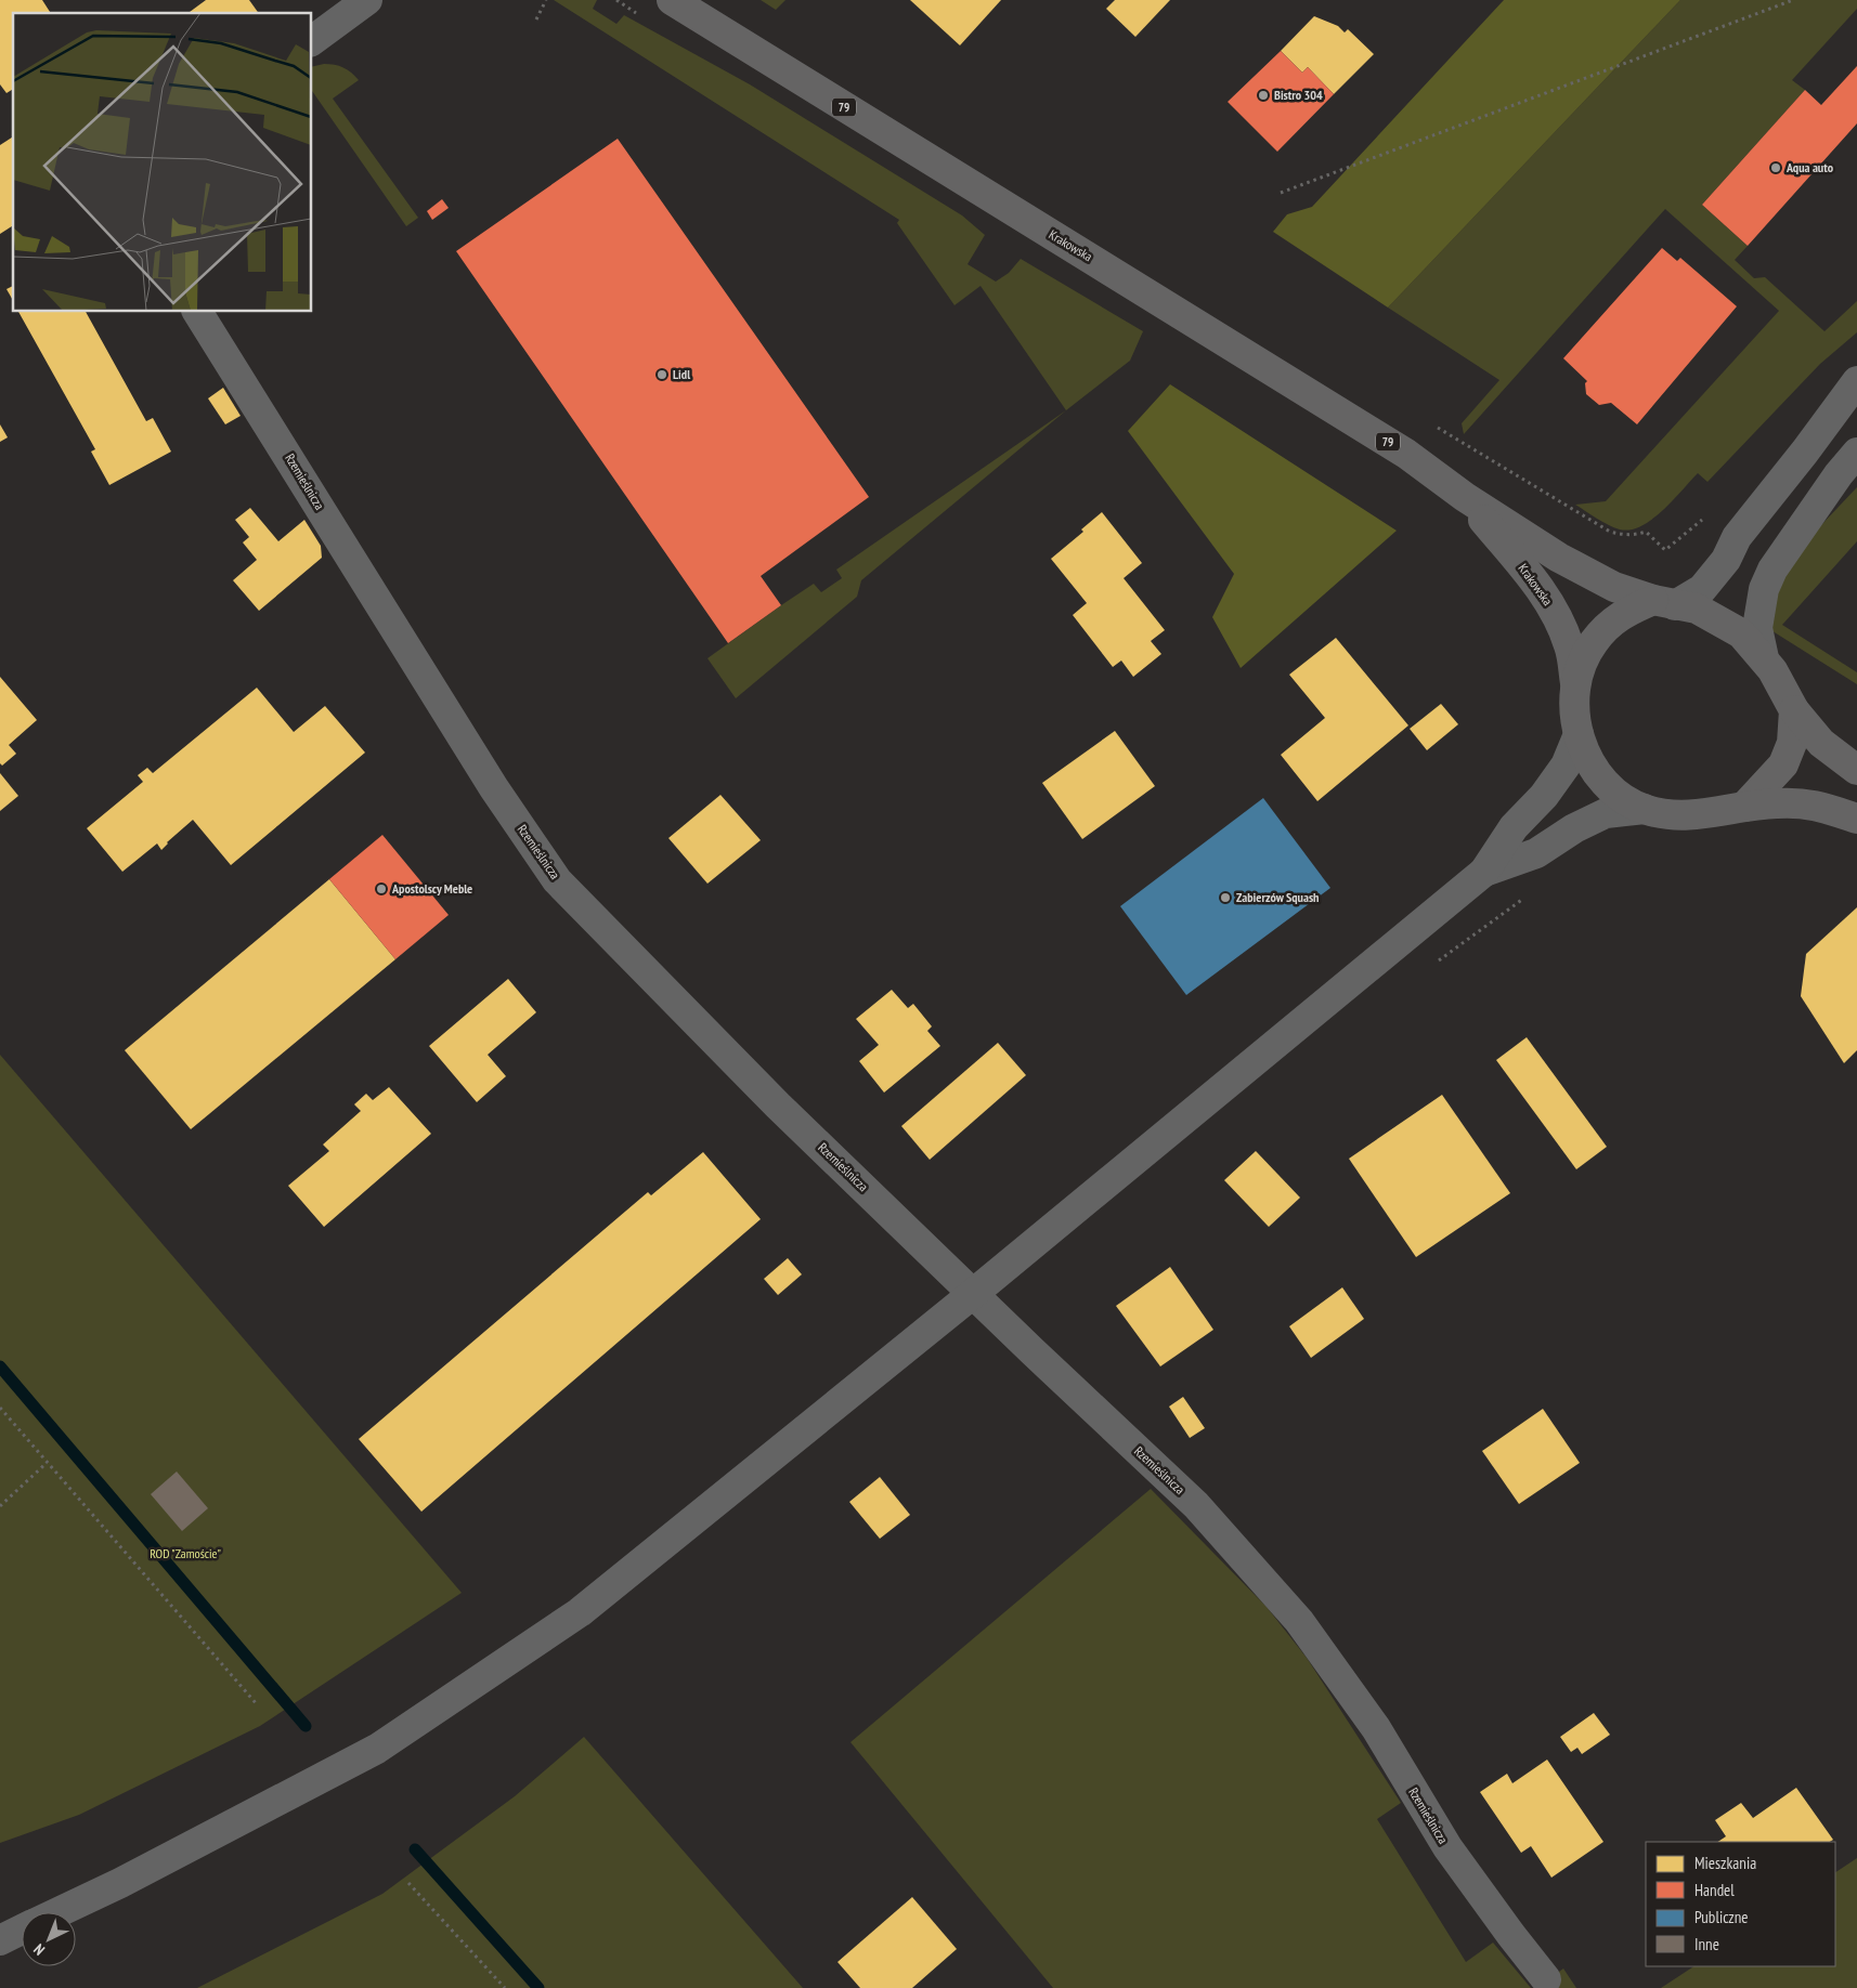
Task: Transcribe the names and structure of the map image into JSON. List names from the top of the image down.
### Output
{
  "streets": {
    "main road": ["79", "Krakowska"],
    "street": ["Rzemieślnicza"]
  },
  "parks": ["ROD \"Zamoście\""],
  "places": [
    "Bistro 304",
    "Aqua auto",
    "Lidl",
    "Apostolscy Meble",
    "Zabierzów Squash"
  ],
  "legend": [
    "Mieszkania",
    "Handel",
    "Publiczne",
    "Inne"
  ],
  "north": "bottom left"
}
